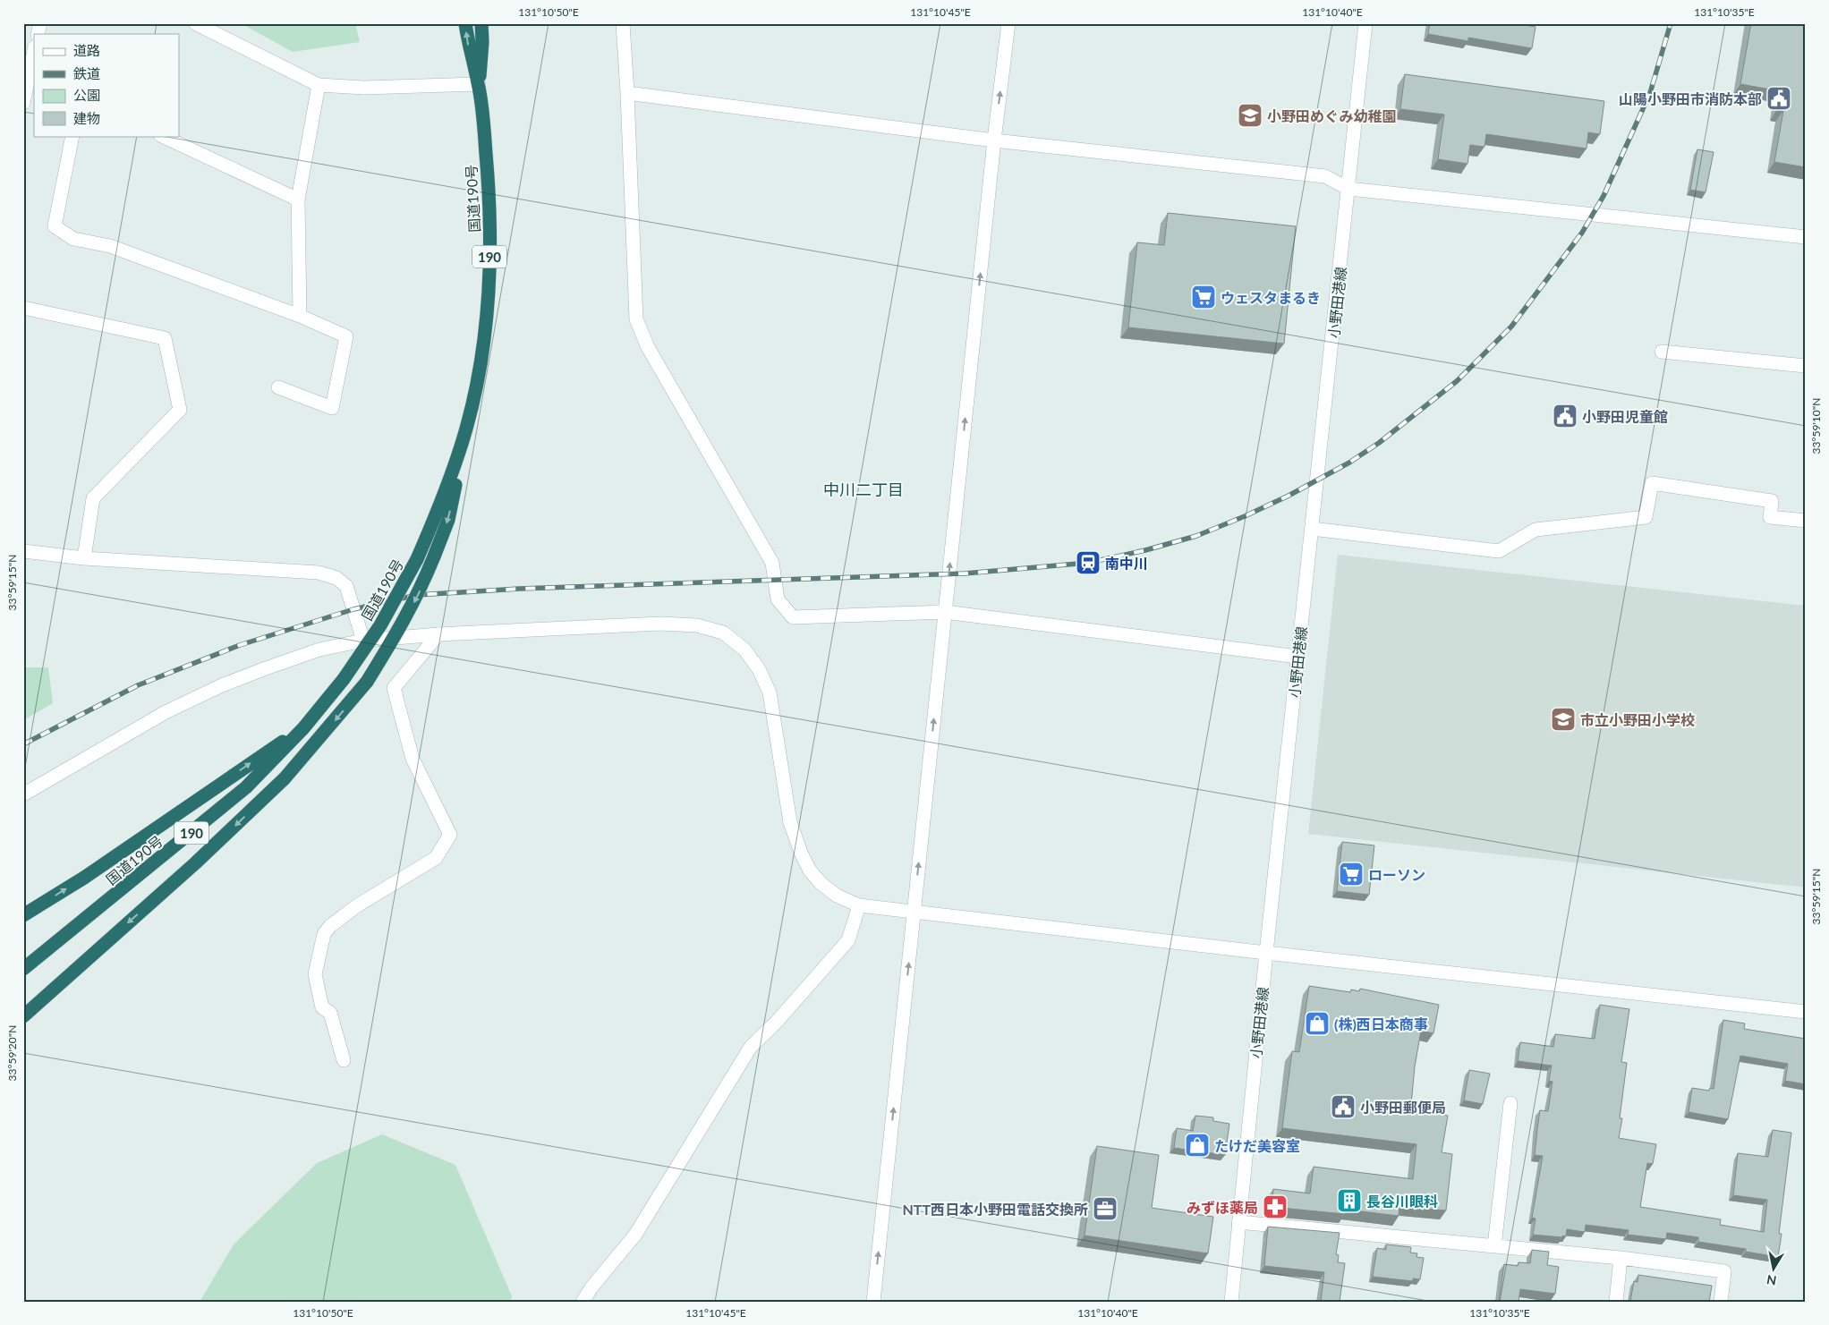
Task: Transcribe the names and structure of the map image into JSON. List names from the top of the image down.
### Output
{
  "streets": {
    "highway": ["国道190号", "190"],
    "street": ["小野田港線"]
  },
  "districts": ["中川二丁目"],
  "places": {
    "public building": ["山陽小野田市消防本部", "小野田児童館", "小野田郵便局"],
    "school or university": ["小野田めぐみ幼稚園", "市立小野田小学校"],
    "supermarket": ["ウェスタまるき", "ローソン"],
    "station": ["南中川"],
    "shop": ["(株)西日本商事", "たけだ美容室"],
    "building": ["長谷川眼科"],
    "pharmacy": ["みずほ薬局"],
    "office": ["NTT西日本小野田電話交換所"]
  },
  "legend": [
    "道路",
    "鉄道",
    "公園",
    "建物"
  ],
  "north": "bottom",
  "coordinates": [
    "131°10'50\"E",
    "131°10'45\"E",
    "131°10'40\"E",
    "131°10'35\"E",
    "33°59'10\"N",
    "33°59'15\"N",
    "33°59'20\"N"
  ]
}
